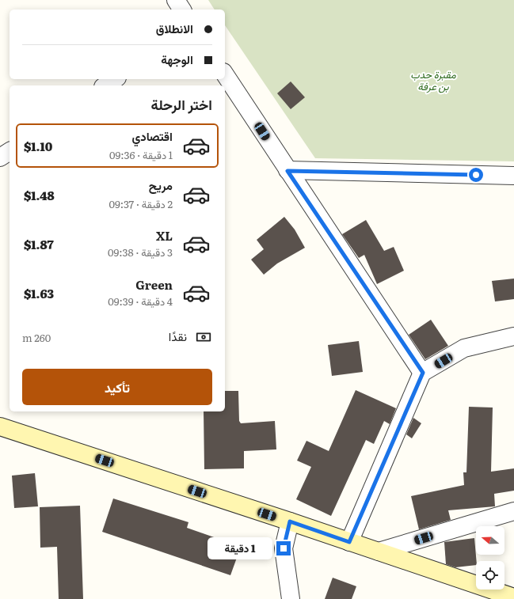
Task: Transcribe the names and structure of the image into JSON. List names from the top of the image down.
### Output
{
  "parks": ["مقبرة حدب بن عرفة"],
  "north": "left",
  "page": {
    "banner": ["الانطلاق", "الوجهة"],
    "heading": "اختر الرحلة",
    "list": [
      {
        "name": "اقتصادي",
        "note": "1 دقيقة · 09:36",
        "value": "$1.10"
      },
      {
        "name": "مريح",
        "note": "2 دقيقة · 09:37",
        "value": "$1.48"
      },
      {
        "name": "XL",
        "note": "3 دقيقة · 09:38",
        "value": "$1.87"
      },
      {
        "name": "Green",
        "note": "4 دقيقة · 09:39",
        "value": "$1.63"
      }
    ],
    "pay": ["نقدًا", "260 m"],
    "buttons": "تأكيد",
    "bubble": "1 دقيقة"
  }
}
